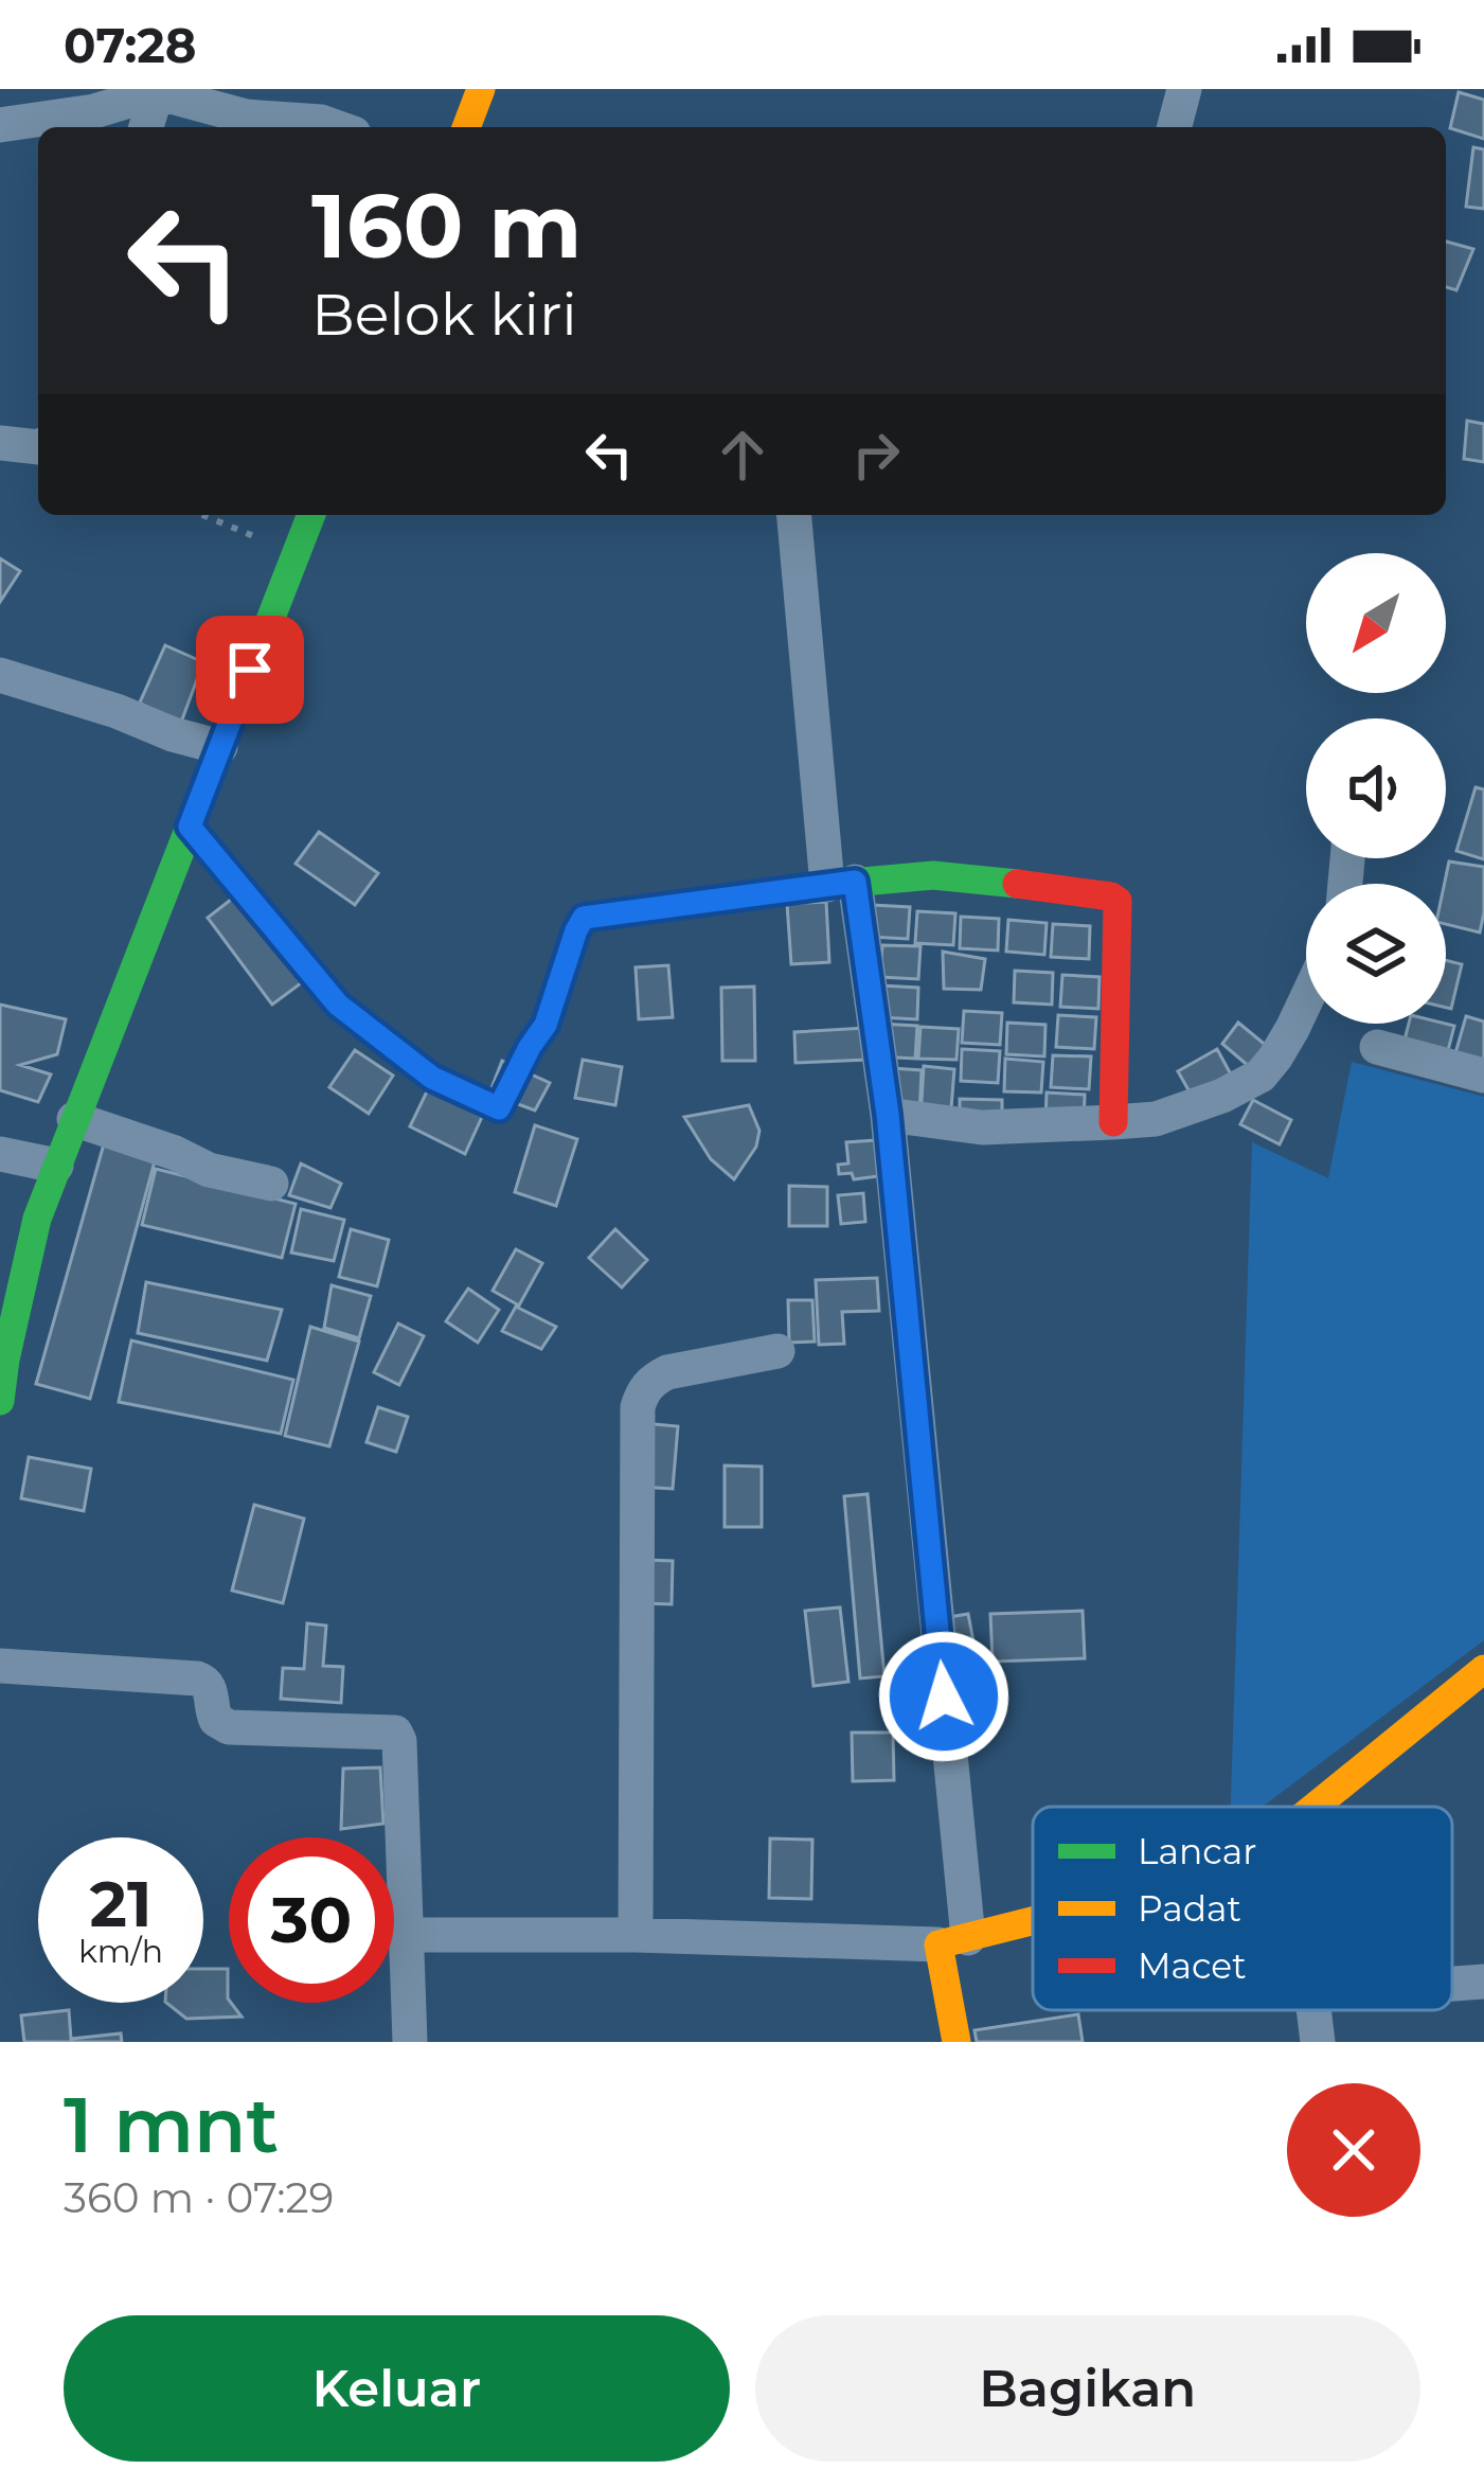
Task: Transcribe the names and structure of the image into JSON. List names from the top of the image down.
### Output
{
  "legend": ["Lancar", "Padat", "Macet"],
  "north": "bottom left",
  "page": {
    "status": "07:28",
    "turn": ["160 m", "Belok kiri"],
    "speed": "21 km/h",
    "limit": "30",
    "heading": ["1 mnt", "360 m · 07:29"],
    "buttons": ["Keluar", "Bagikan"]
  }
}
